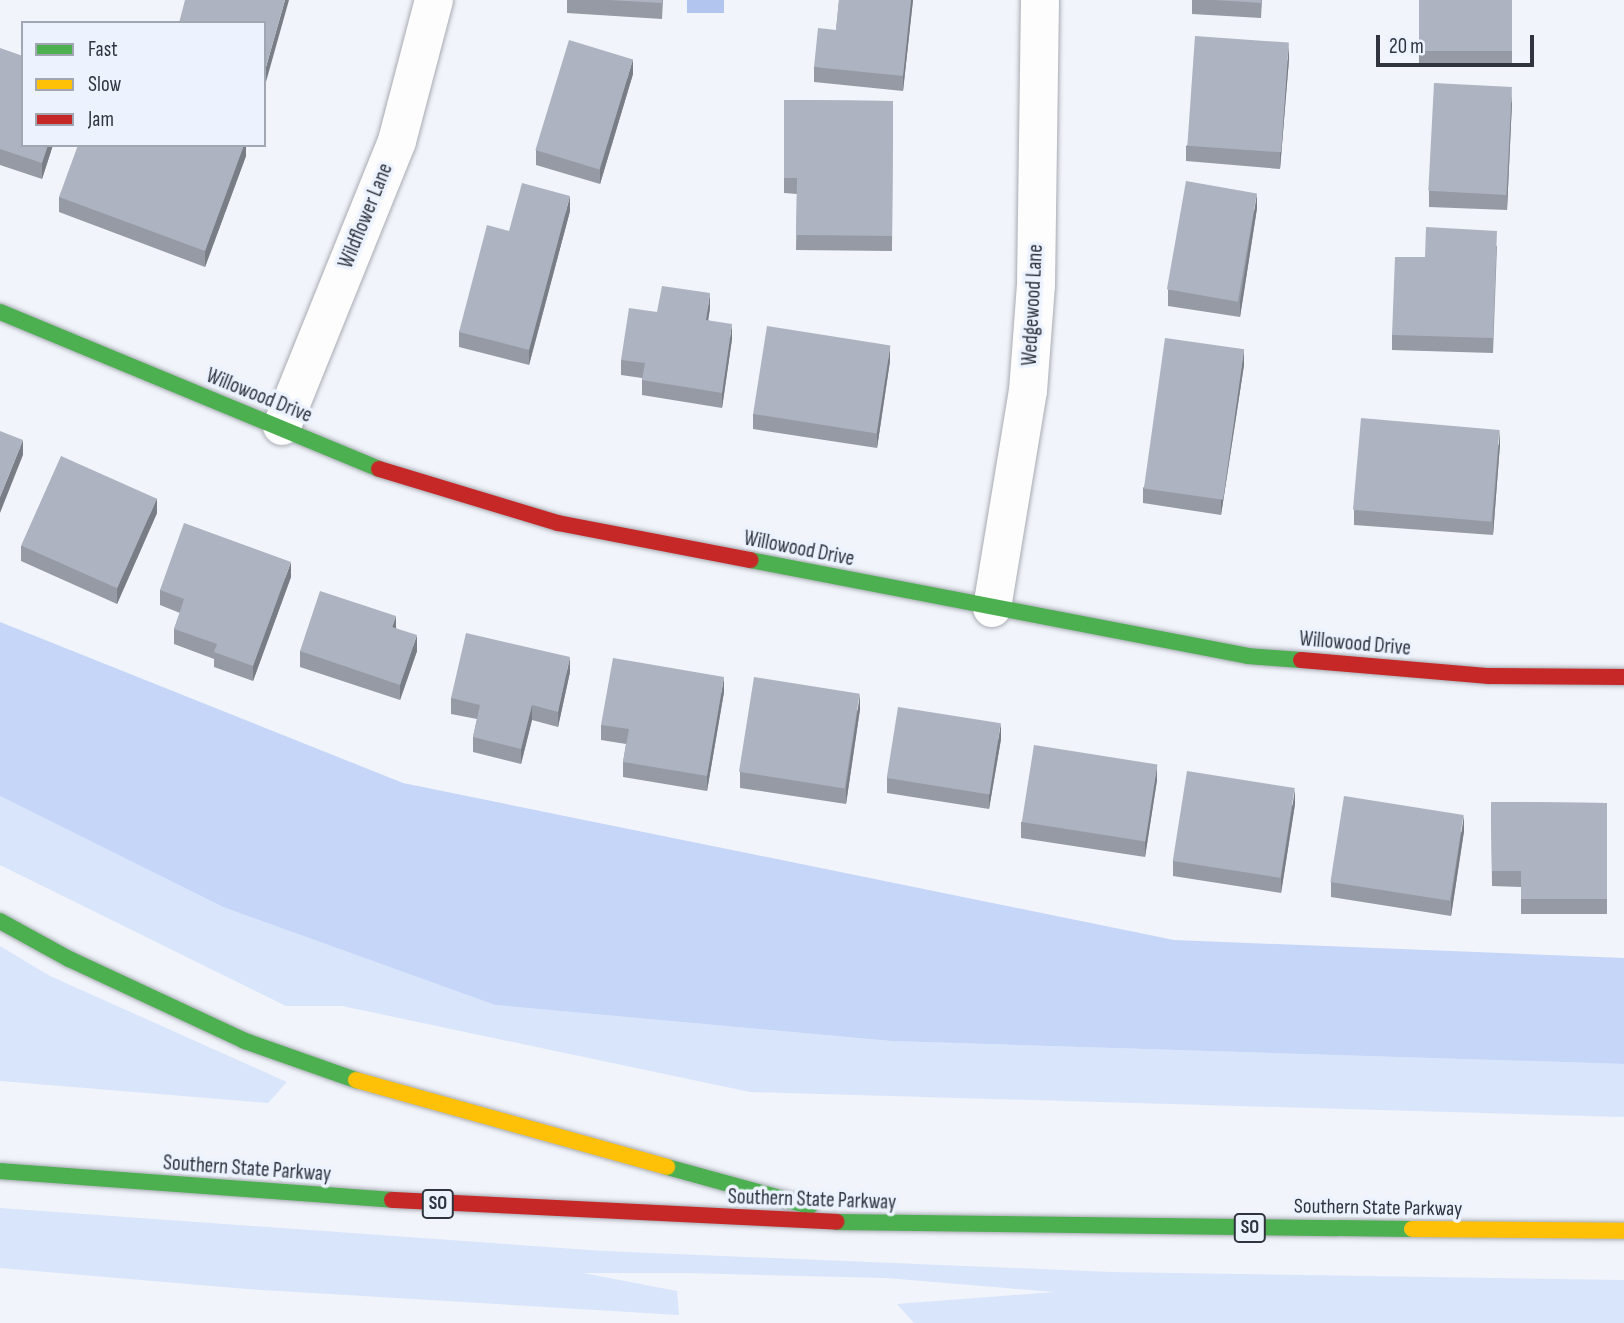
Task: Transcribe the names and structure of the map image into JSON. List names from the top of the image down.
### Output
{
  "streets": {
    "main road": ["Willowood Drive", "Southern State Parkway", "SO"],
    "street": ["Wildflower Lane", "Wedgewood Lane"]
  },
  "crossings": [
    ["Wildflower Lane", "Willowood Drive"],
    ["Wedgewood Lane", "Willowood Drive"]
  ],
  "legend": ["Fast", "Slow", "Jam"],
  "scale_bar": "20 m"
}
